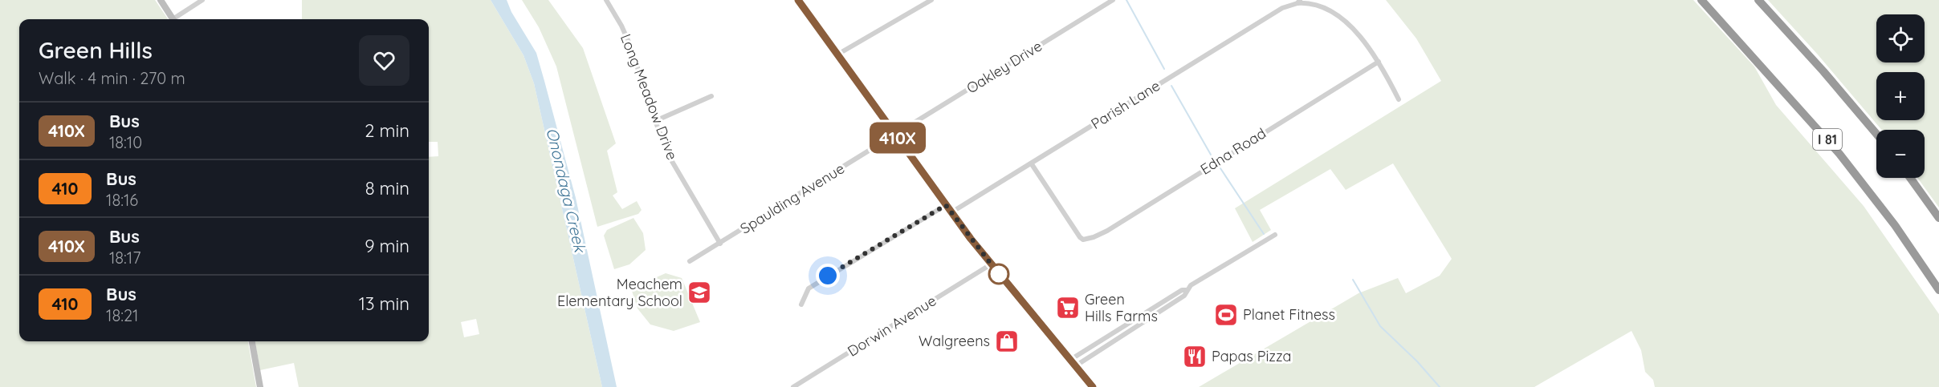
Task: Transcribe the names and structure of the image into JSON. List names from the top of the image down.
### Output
{
  "streets": {
    "highway": ["I 81"],
    "street": [
      "Oakley Drive",
      "Long Meadow Drive",
      "Parish Lane",
      "Edna Road",
      "Spaulding Avenue",
      "Dorwin Avenue"
    ]
  },
  "crossings": [
    ["Oakley Drive", "Spaulding Avenue"],
    ["Long Meadow Drive", "Spaulding Avenue"],
    ["Parish Lane", "Edna Road"]
  ],
  "water": ["Onondaga Creek"],
  "places": {
    "school or university": ["Meachem Elementary School"],
    "supermarket": ["Green Hills Farms"],
    "sports": ["Planet Fitness"],
    "shop": ["Walgreens"],
    "restaurant": ["Papas Pizza"]
  },
  "lines": ["bus line 410X"],
  "page": {
    "on_map": "410X",
    "map_buttons": ["+", "−"],
    "heading": ["Green Hills", "Walk · 4 min · 270 m"],
    "list": [
      {
        "mark": "410X",
        "name": "Bus",
        "note": "18:10",
        "value": "2 min"
      },
      {
        "mark": "410",
        "name": "Bus",
        "note": "18:16",
        "value": "8 min"
      },
      {
        "mark": "410X",
        "name": "Bus",
        "note": "18:17",
        "value": "9 min"
      },
      {
        "mark": "410",
        "name": "Bus",
        "note": "18:21",
        "value": "13 min"
      }
    ]
  }
}
